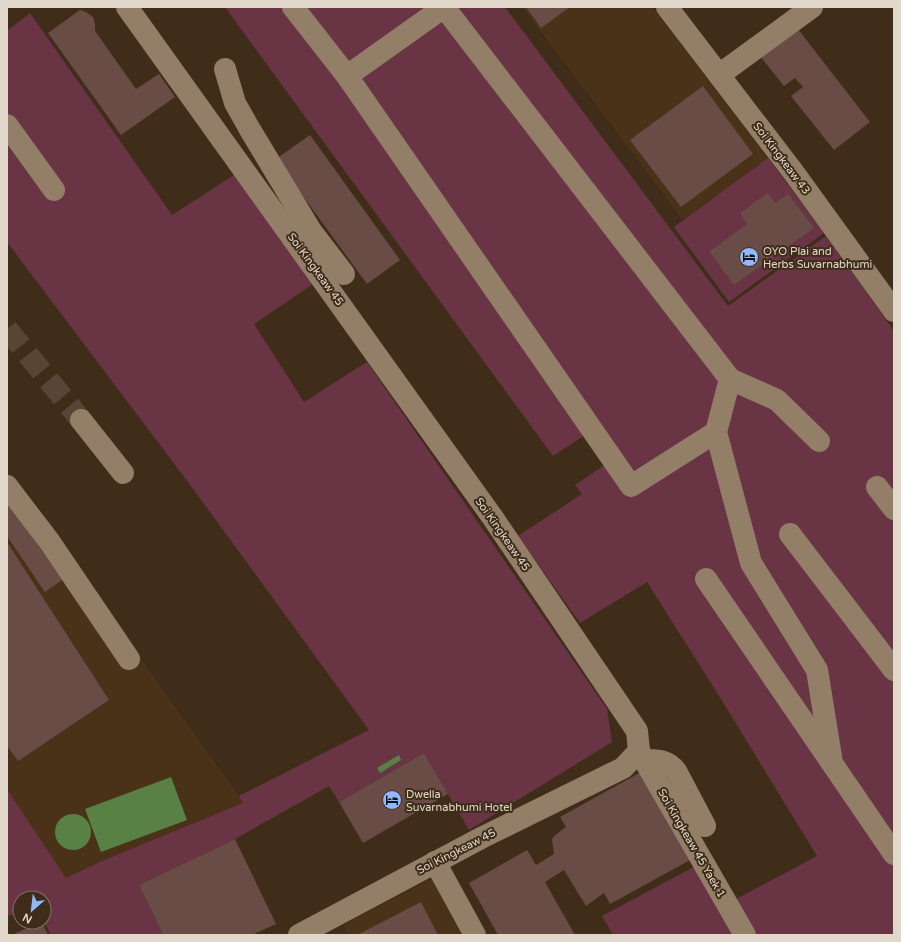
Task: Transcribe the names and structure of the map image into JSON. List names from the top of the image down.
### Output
{
  "streets": {
    "street": ["Soi Kingkeaw 43", "Soi Kingkeaw 45", "Soi Kingkeaw 45 Yaek 1"]
  },
  "crossings": [
    ["Soi Kingkeaw 45", "Soi Kingkeaw 45 Yaek 1"]
  ],
  "places": {
    "hotel": ["OYO Plai and Herbs Suvarnabhumi", "Dwella Suvarnabhumi Hotel"]
  },
  "north": "bottom left"
}
